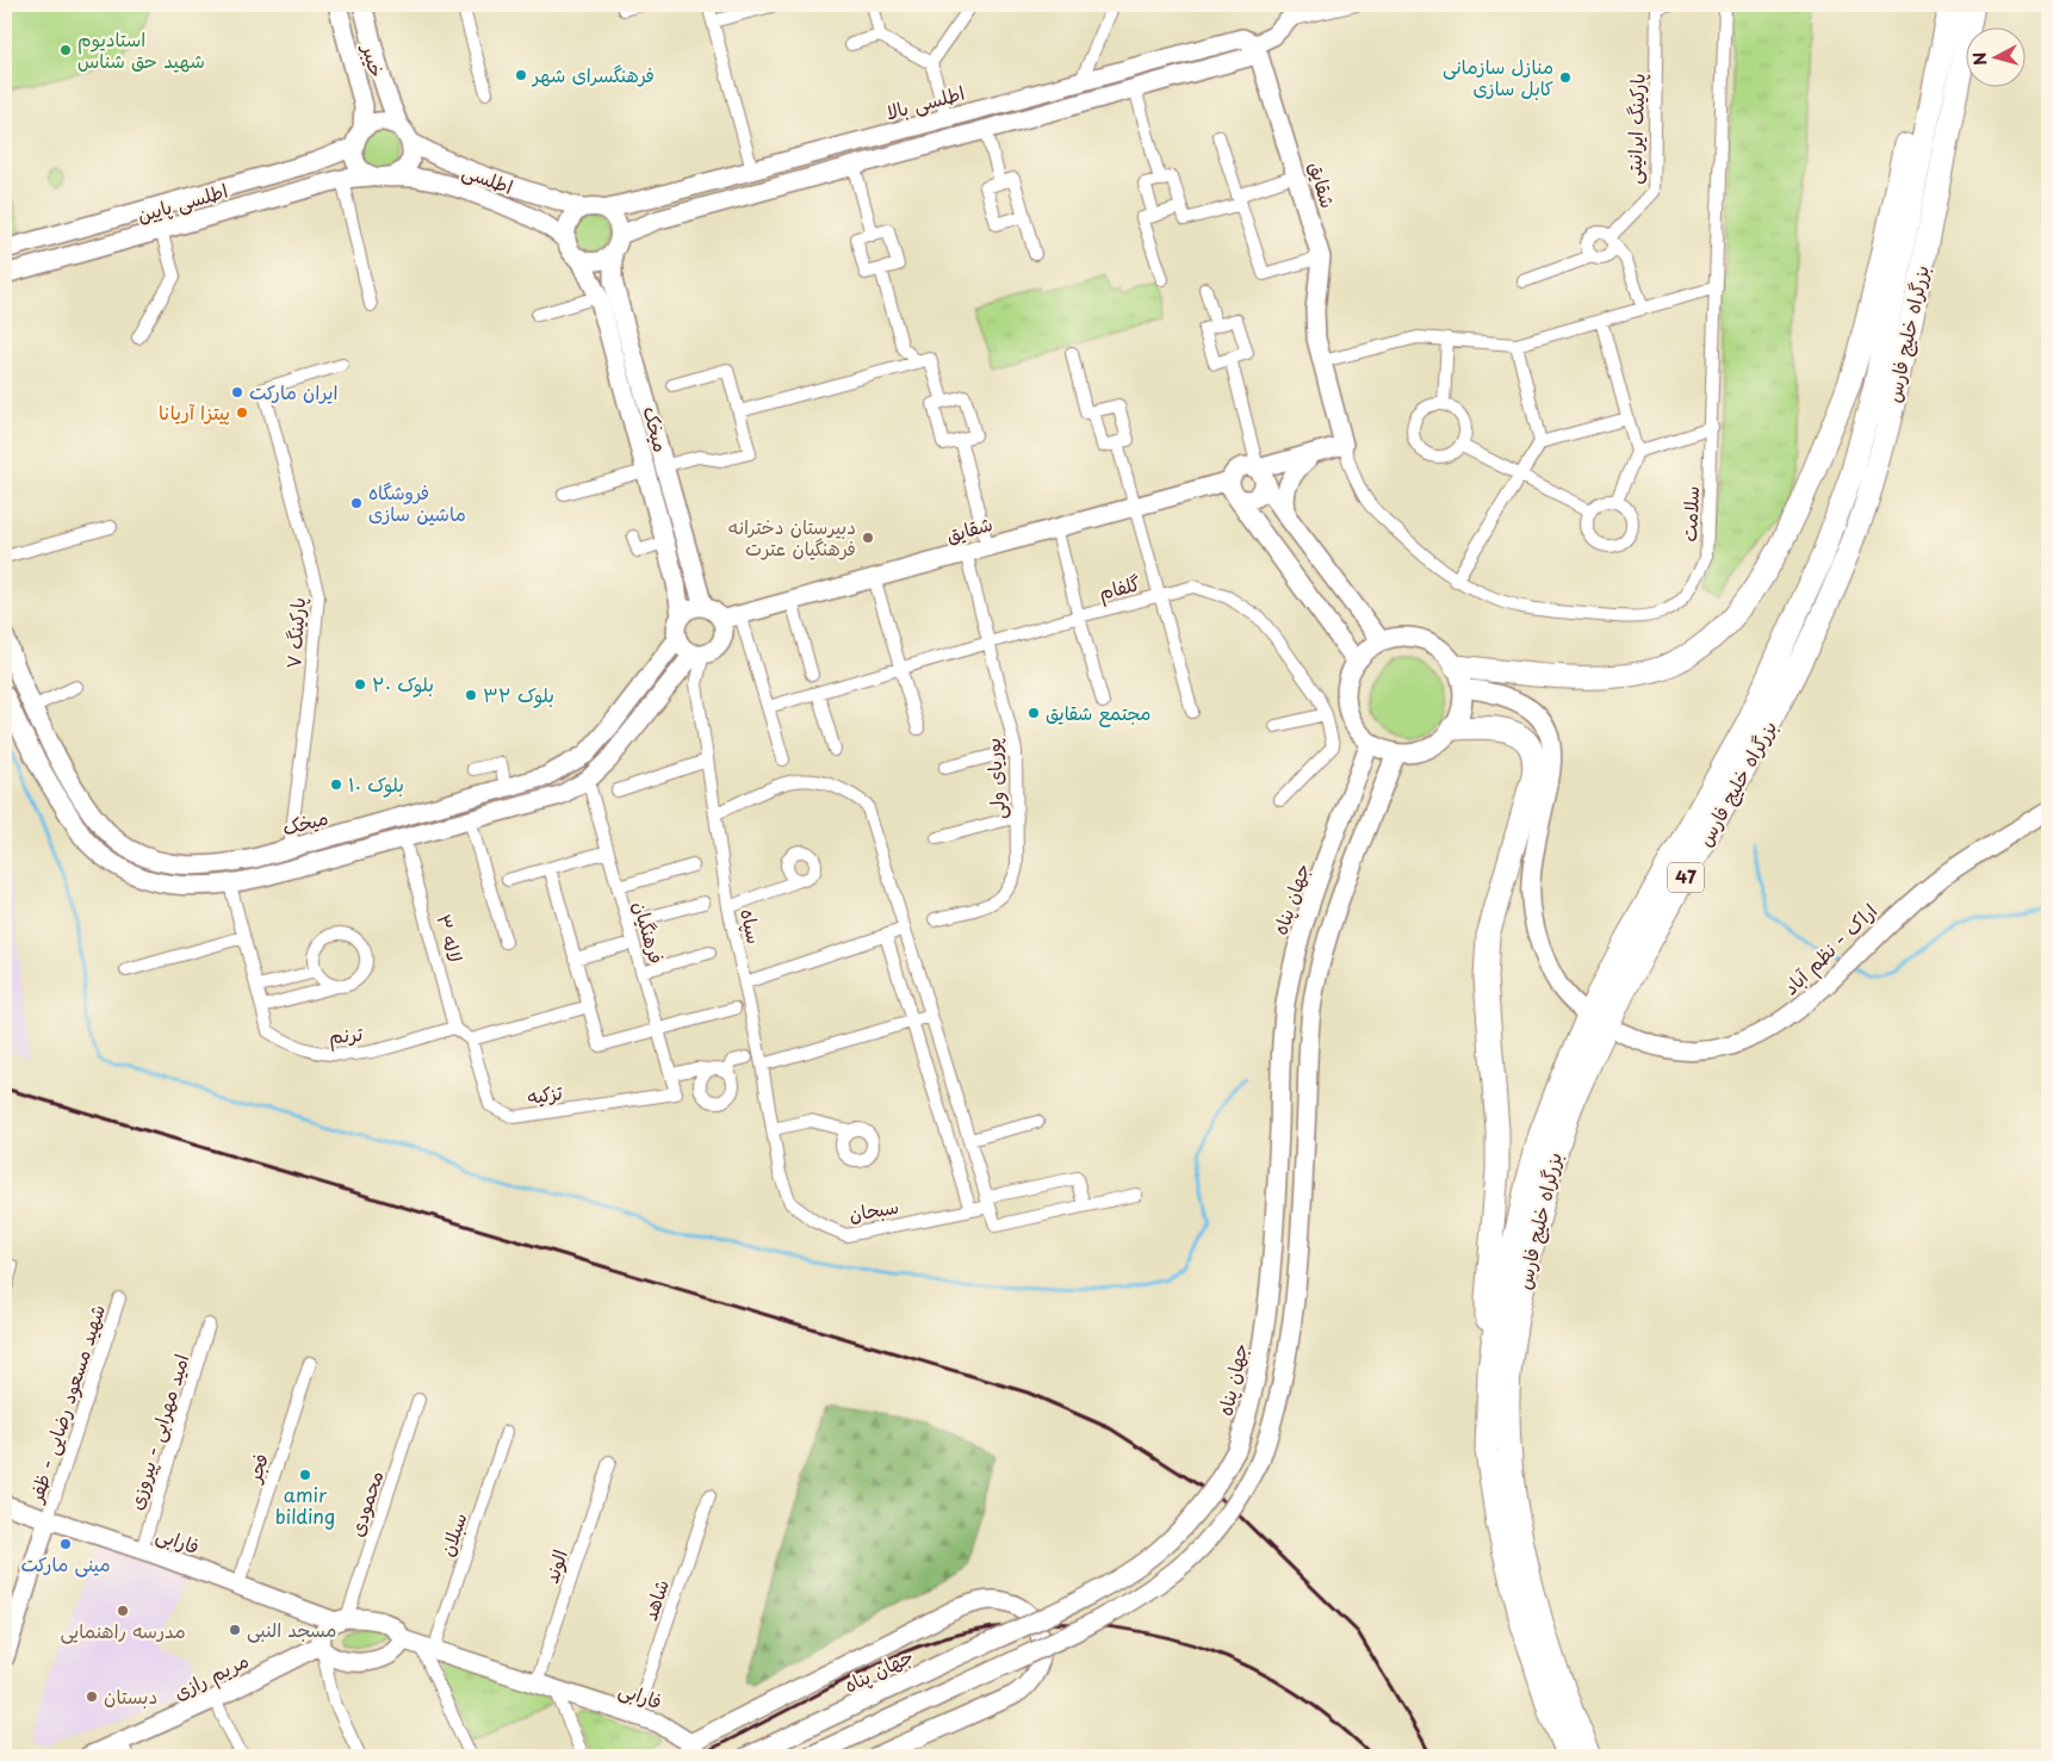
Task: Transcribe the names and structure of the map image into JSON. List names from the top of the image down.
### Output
{
  "streets": {
    "highway": ["بزرگراه خلیج فارس", "47"],
    "street": [
      "خیبر",
      "اطلسی بالا",
      "پارکینگ ایرانیتی",
      "اطلسی",
      "شقایق",
      "اطلسی پایین",
      "میخک",
      "سلامت",
      "گلفام",
      "پارکینگ ۷",
      "پوریای ولی",
      "جهان پناه",
      "سپاه",
      "فرهنگیان",
      "لاله ۳",
      "اراک - نظم آباد",
      "ترنم",
      "تزکیه",
      "سبحان",
      "شهید مسعود رضایی - ظفر",
      "امید مهرابی - پیروزی",
      "فجر",
      "محمودی",
      "سبلان",
      "فارابی",
      "الوند",
      "شاهد",
      "مریم رازی"
    ]
  },
  "crossings": [
    ["خیبر", "اطلسی"],
    ["خیبر", "اطلسی پایین"],
    ["اطلسی بالا", "اطلسی"],
    ["اطلسی بالا", "شقایق"],
    ["اطلسی بالا", "میخک"],
    ["اطلسی", "اطلسی پایین"],
    ["اطلسی", "میخک"],
    ["شقایق", "میخک"],
    ["شقایق", "سلامت"],
    ["شقایق", "پوریای ولی"],
    ["شقایق", "سپاه"],
    ["میخک", "پارکینگ ۷"],
    ["میخک", "سپاه"],
    ["گلفام", "پوریای ولی"],
    ["سپاه", "سبحان"],
    ["فرهنگیان", "تزکیه"],
    ["لاله ۳", "ترنم"],
    ["شهید مسعود رضایی - ظفر", "فارابی"],
    ["امید مهرابی - پیروزی", "فارابی"],
    ["فجر", "فارابی"],
    ["محمودی", "فارابی"],
    ["سبلان", "فارابی"],
    ["فارابی", "الوند"],
    ["فارابی", "شاهد"]
  ],
  "places": [
    "استادیوم شهید حق شناس",
    "فرهنگسرای شهر",
    "منازل سازمانی کابل سازی",
    "ایران مارکت",
    "پیتزا آریانا",
    "فروشگاه ماشین سازی",
    "دبیرستان دخترانه فرهنگیان عترت",
    "بلوک ۲۰",
    "بلوک ۳۲",
    "مجتمع شقایق",
    "بلوک ۱۰",
    "amir bilding",
    "مینی مارکت",
    "مدرسه راهنمایی",
    "مسجد النبی",
    "دبستان"
  ],
  "north": "left"
}
